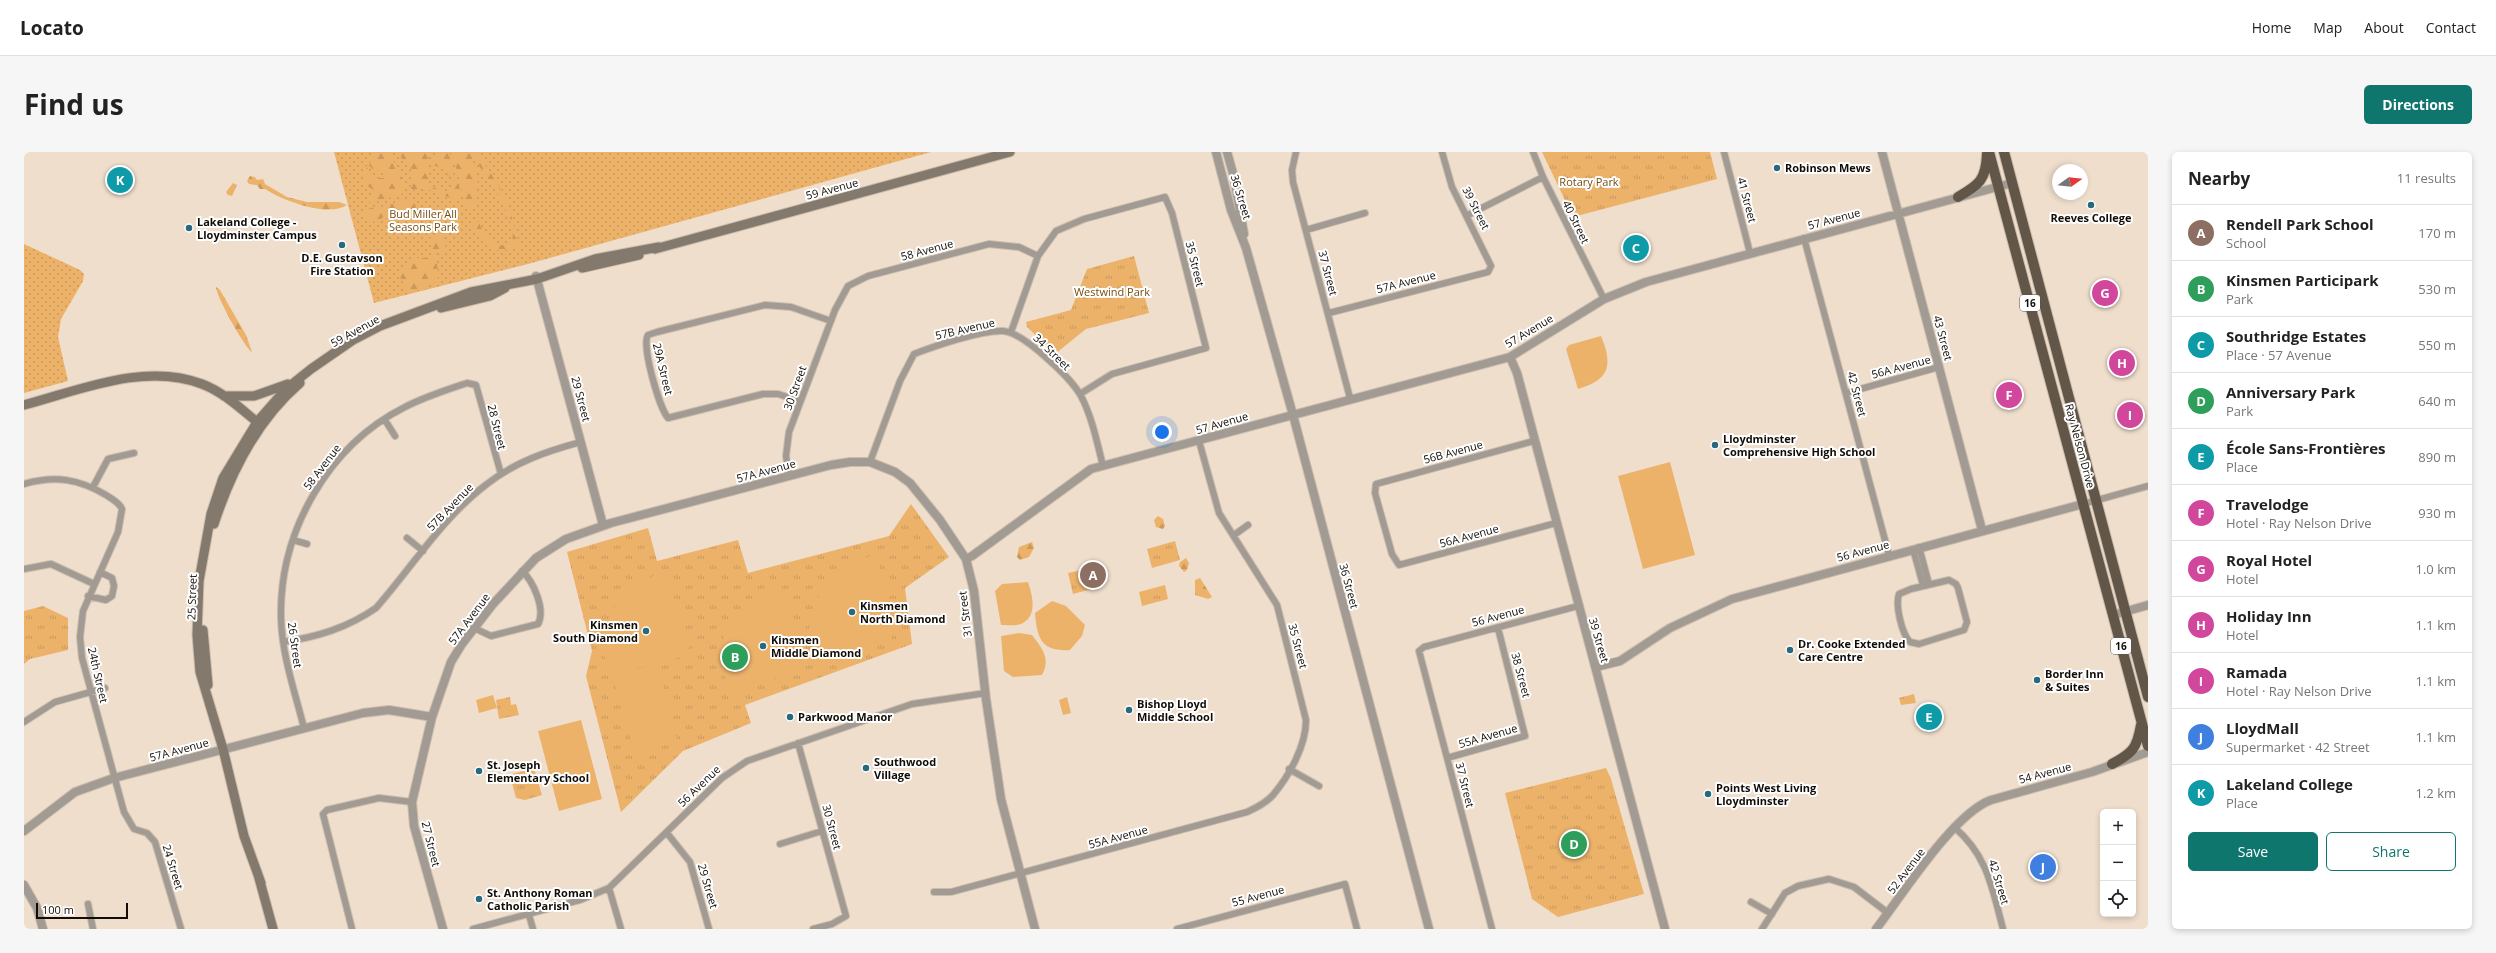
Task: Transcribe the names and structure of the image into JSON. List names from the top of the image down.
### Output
{
  "streets": {
    "highway": ["16", "Ray Nelson Drive"],
    "main road": ["59 Avenue", "25 Street"],
    "street": [
      "36 Street",
      "41 Street",
      "39 Street",
      "57 Avenue",
      "40 Street",
      "58 Avenue",
      "35 Street",
      "37 Street",
      "57A Avenue",
      "57B Avenue",
      "43 Street",
      "34 Street",
      "56A Avenue",
      "29A Street",
      "30 Street",
      "42 Street",
      "29 Street",
      "28 Street",
      "56B Avenue",
      "56 Avenue",
      "31 Street",
      "26 Street",
      "24th Street",
      "38 Street",
      "55A Avenue",
      "54 Avenue",
      "27 Street",
      "24 Street",
      "52 Avenue",
      "55 Avenue"
    ]
  },
  "crossings": [
    ["59 Avenue", "29 Street"],
    ["59 Avenue", "25 Street"],
    ["36 Street", "57 Avenue"],
    ["41 Street", "57 Avenue"],
    ["39 Street", "57 Avenue"],
    ["39 Street", "57A Avenue"],
    ["39 Street", "56A Avenue"],
    ["39 Street", "56B Avenue"],
    ["39 Street", "56 Avenue"],
    ["57 Avenue", "40 Street"],
    ["57 Avenue", "35 Street"],
    ["57 Avenue", "37 Street"],
    ["57 Avenue", "43 Street"],
    ["57 Avenue", "34 Street"],
    ["57 Avenue", "42 Street"],
    ["57 Avenue", "Ray Nelson Drive"],
    ["57 Avenue", "31 Street"],
    ["58 Avenue", "35 Street"],
    ["58 Avenue", "30 Street"],
    ["58 Avenue", "28 Street"],
    ["58 Avenue", "26 Street"],
    ["35 Street", "34 Street"],
    ["35 Street", "55A Avenue"],
    ["37 Street", "57A Avenue"],
    ["37 Street", "56 Avenue"],
    ["37 Street", "55A Avenue"],
    ["57A Avenue", "57B Avenue"],
    ["57A Avenue", "30 Street"],
    ["57A Avenue", "29 Street"],
    ["57A Avenue", "31 Street"],
    ["57A Avenue", "26 Street"],
    ["57A Avenue", "24th Street"],
    ["57A Avenue", "27 Street"],
    ["57A Avenue", "24 Street"],
    ["57B Avenue", "34 Street"],
    ["57B Avenue", "29 Street"],
    ["57B Avenue", "28 Street"],
    ["57B Avenue", "31 Street"],
    ["57B Avenue", "26 Street"],
    ["43 Street", "56A Avenue"],
    ["43 Street", "56 Avenue"],
    ["56A Avenue", "42 Street"],
    ["56A Avenue", "56B Avenue"],
    ["29A Street", "30 Street"],
    ["30 Street", "56 Avenue"],
    ["42 Street", "56 Avenue"],
    ["42 Street", "54 Avenue"],
    ["42 Street", "52 Avenue"],
    ["29 Street", "56 Avenue"],
    ["Ray Nelson Drive", "56 Avenue"],
    ["56 Avenue", "31 Street"],
    ["56 Avenue", "38 Street"],
    ["31 Street", "55A Avenue"],
    ["24th Street", "24 Street"],
    ["38 Street", "55A Avenue"],
    ["54 Avenue", "52 Avenue"]
  ],
  "parks": ["Rotary Park", "Bud Miller All Seasons Park", "Westwind Park"],
  "places": [
    "Robinson Mews",
    "Reeves College",
    "Lakeland College - Lloydminster Campus",
    "D.E. Gustavson Fire Station",
    "Lloydminster Comprehensive High School",
    "Kinsmen North Diamond",
    "Kinsmen South Diamond",
    "Kinsmen Middle Diamond",
    "Dr. Cooke Extended Care Centre",
    "Border Inn & Suites",
    "Bishop Lloyd Middle School",
    "Parkwood Manor",
    "Southwood Village",
    "St. Joseph Elementary School",
    "Points West Living Lloydminster",
    "St. Anthony Roman Catholic Parish"
  ],
  "scale_bar": "100 m",
  "north": "right",
  "page": {
    "header": "Locato",
    "nav": [
      "Home",
      "Map",
      "About",
      "Contact"
    ],
    "title": "Find us",
    "buttons": [
      "Directions",
      ["Save", "Share"]
    ],
    "heading": ["Nearby", "11 results"],
    "pins": [
      "K",
      "C",
      "G",
      "H",
      "F",
      "I",
      "A",
      "B",
      "E",
      "D",
      "J"
    ],
    "list": [
      {
        "mark": "A",
        "name": "Rendell Park School",
        "note": "School",
        "value": "170 m"
      },
      {
        "mark": "B",
        "name": "Kinsmen Participark",
        "note": "Park",
        "value": "530 m"
      },
      {
        "mark": "C",
        "name": "Southridge Estates",
        "note": "Place · 57 Avenue",
        "value": "550 m"
      },
      {
        "mark": "D",
        "name": "Anniversary Park",
        "note": "Park",
        "value": "640 m"
      },
      {
        "mark": "E",
        "name": "École Sans-Frontières",
        "note": "Place",
        "value": "890 m"
      },
      {
        "mark": "F",
        "name": "Travelodge",
        "note": "Hotel · Ray Nelson Drive",
        "value": "930 m"
      },
      {
        "mark": "G",
        "name": "Royal Hotel",
        "note": "Hotel",
        "value": "1.0 km"
      },
      {
        "mark": "H",
        "name": "Holiday Inn",
        "note": "Hotel",
        "value": "1.1 km"
      },
      {
        "mark": "I",
        "name": "Ramada",
        "note": "Hotel · Ray Nelson Drive",
        "value": "1.1 km"
      },
      {
        "mark": "J",
        "name": "LloydMall",
        "note": "Supermarket · 42 Street",
        "value": "1.1 km"
      },
      {
        "mark": "K",
        "name": "Lakeland College",
        "note": "Place",
        "value": "1.2 km"
      }
    ],
    "map_buttons": ["+", "−"],
    "scale": "100 m"
  }
}
